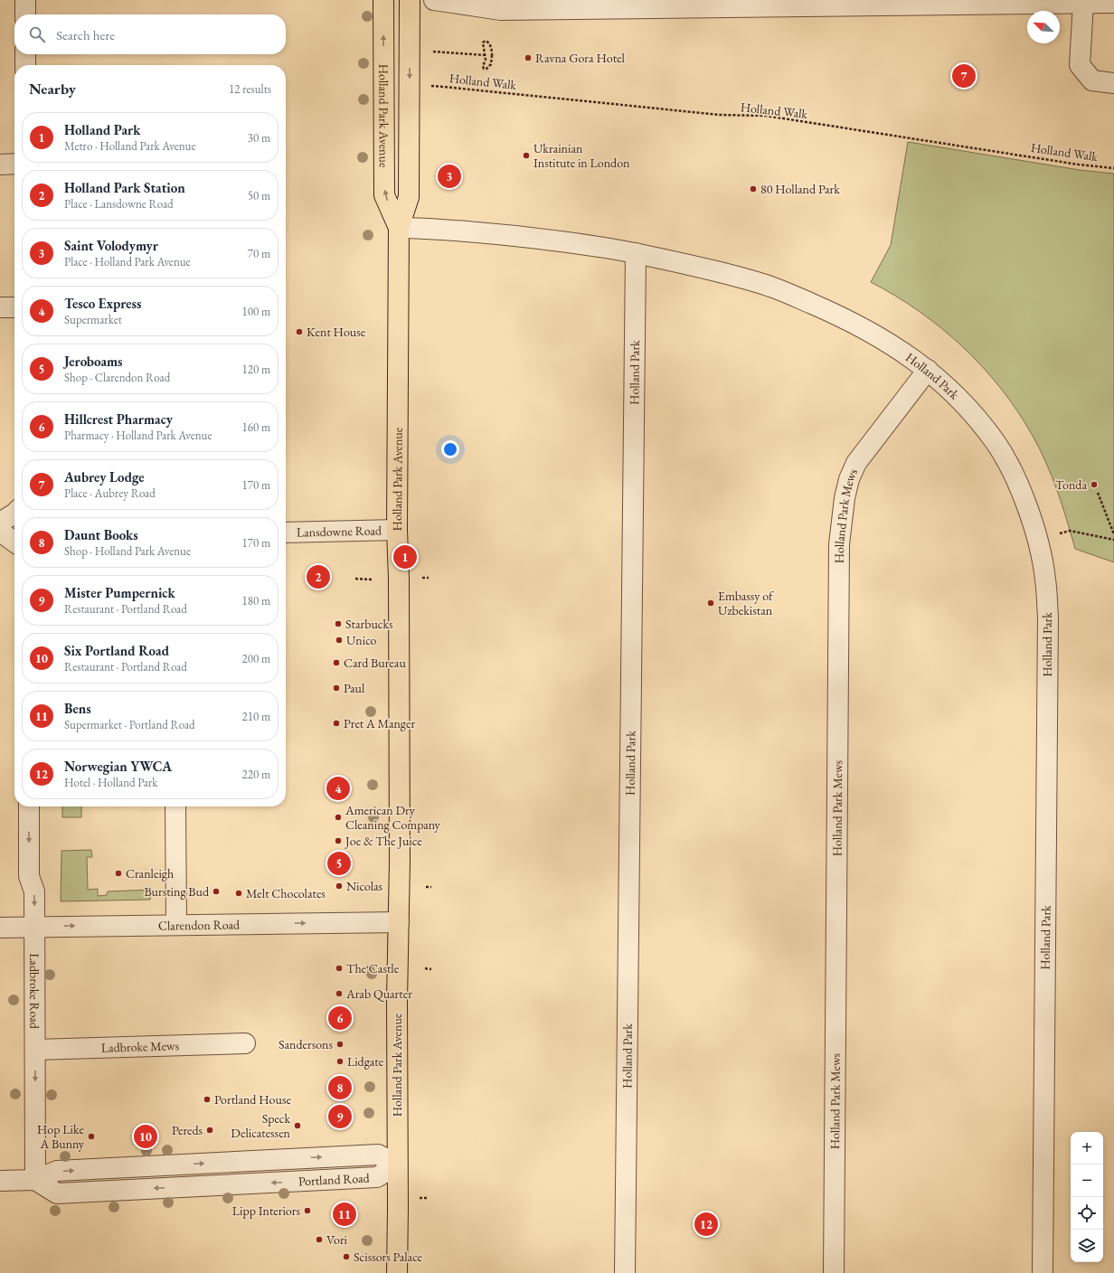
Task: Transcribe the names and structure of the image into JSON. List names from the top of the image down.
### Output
{
  "streets": {
    "main road": ["Holland Park Avenue"],
    "street": [
      "Holland Park",
      "Holland Park Mews",
      "Lansdowne Road",
      "Clarendon Road",
      "Ladbroke Road",
      "Ladbroke Mews",
      "Portland Road"
    ],
    "path": ["Holland Walk"]
  },
  "crossings": [
    ["Holland Walk", "Holland Park Avenue"],
    ["Holland Park Avenue", "Holland Park"],
    ["Holland Park Avenue", "Lansdowne Road"],
    ["Holland Park Avenue", "Clarendon Road"],
    ["Holland Park Avenue", "Portland Road"],
    ["Holland Park", "Holland Park Mews"],
    ["Clarendon Road", "Ladbroke Road"],
    ["Ladbroke Road", "Ladbroke Mews"],
    ["Ladbroke Road", "Portland Road"]
  ],
  "one_way": ["Clarendon Road"],
  "places": [
    "Ravna Gora Hotel",
    "Ukrainian Institute in London",
    "80 Holland Park",
    "Kent House",
    "Tonda",
    "Embassy of Uzbekistan",
    "Starbucks",
    "Unico",
    "Card Bureau",
    "Paul",
    "Pret A Manger",
    "American Dry Cleaning Company",
    "Joe & The Juice",
    "Cranleigh",
    "Nicolas",
    "Bursting Bud",
    "Melt Chocolates",
    "The Castle",
    "Arab Quarter",
    "Sandersons",
    "Lidgate",
    "Portland House",
    "Speck Delicatessen",
    "Pereds",
    "Hop Like A Bunny",
    "Lipp Interiors",
    "Vori",
    "Scissors Palace"
  ],
  "north": "top left",
  "page": {
    "search": "Search here",
    "pins": [
      "7",
      "3",
      "1",
      "2",
      "4",
      "5",
      "6",
      "8",
      "9",
      "10",
      "11",
      "12"
    ],
    "heading": ["Nearby", "12 results"],
    "list": [
      {
        "mark": "1",
        "name": "Holland Park",
        "note": "Metro · Holland Park Avenue",
        "value": "30 m"
      },
      {
        "mark": "2",
        "name": "Holland Park Station",
        "note": "Place · Lansdowne Road",
        "value": "50 m"
      },
      {
        "mark": "3",
        "name": "Saint Volodymyr",
        "note": "Place · Holland Park Avenue",
        "value": "70 m"
      },
      {
        "mark": "4",
        "name": "Tesco Express",
        "note": "Supermarket",
        "value": "100 m"
      },
      {
        "mark": "5",
        "name": "Jeroboams",
        "note": "Shop · Clarendon Road",
        "value": "120 m"
      },
      {
        "mark": "6",
        "name": "Hillcrest Pharmacy",
        "note": "Pharmacy · Holland Park Avenue",
        "value": "160 m"
      },
      {
        "mark": "7",
        "name": "Aubrey Lodge",
        "note": "Place · Aubrey Road",
        "value": "170 m"
      },
      {
        "mark": "8",
        "name": "Daunt Books",
        "note": "Shop · Holland Park Avenue",
        "value": "170 m"
      },
      {
        "mark": "9",
        "name": "Mister Pumpernick",
        "note": "Restaurant · Portland Road",
        "value": "180 m"
      },
      {
        "mark": "10",
        "name": "Six Portland Road",
        "note": "Restaurant · Portland Road",
        "value": "200 m"
      },
      {
        "mark": "11",
        "name": "Bens",
        "note": "Supermarket · Portland Road",
        "value": "210 m"
      },
      {
        "mark": "12",
        "name": "Norwegian YWCA",
        "note": "Hotel · Holland Park",
        "value": "220 m"
      }
    ],
    "map_buttons": ["+", "−"]
  }
}
